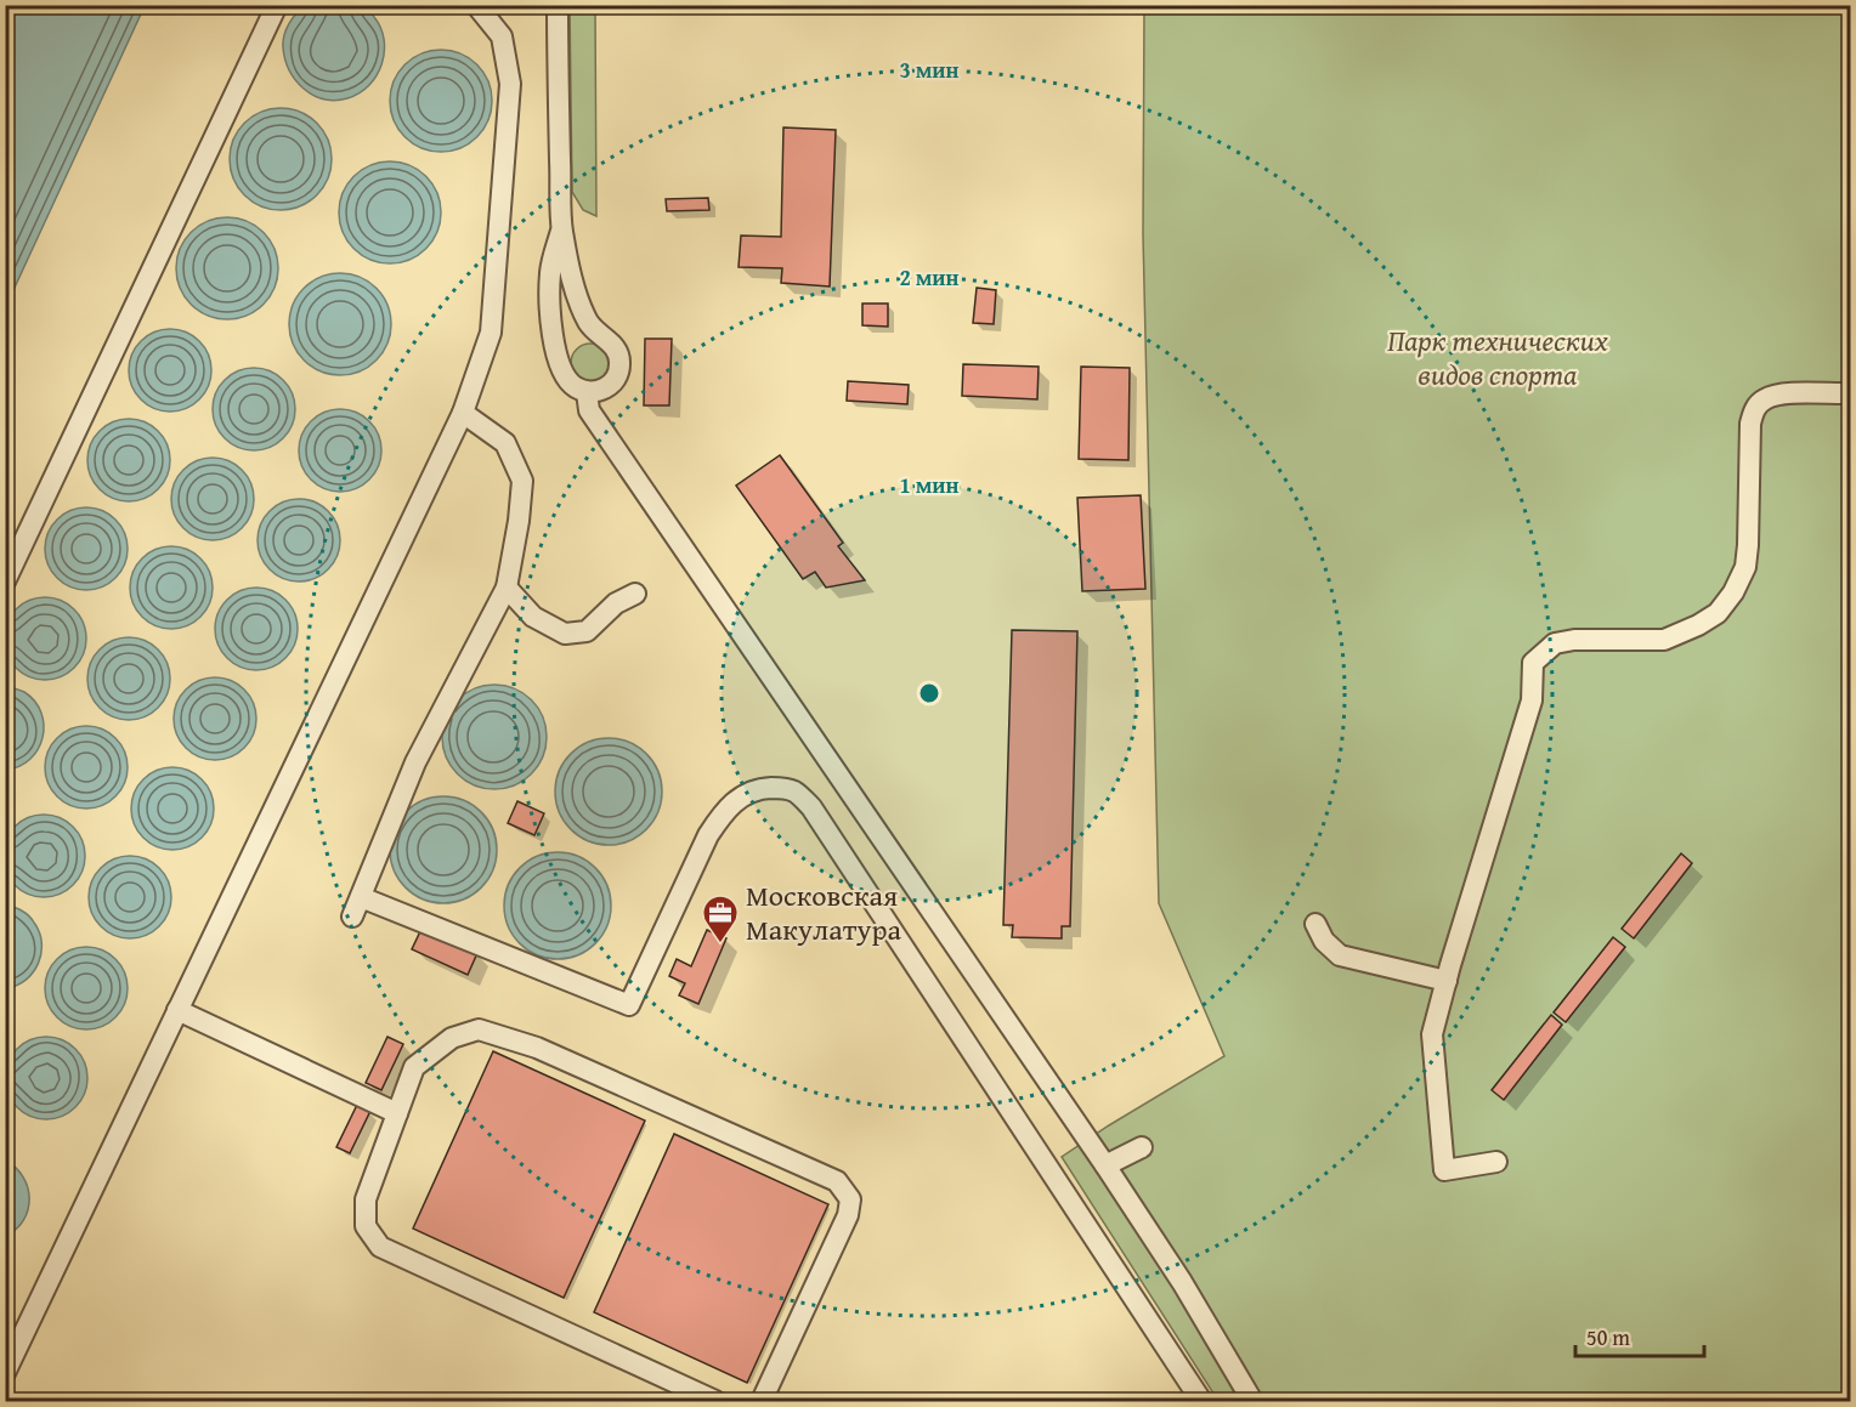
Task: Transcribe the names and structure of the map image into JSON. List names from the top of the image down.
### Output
{
  "parks": ["Парк технических видов спорта"],
  "places": {
    "office": ["Московская Макулатура"]
  },
  "scale_bar": "50 m",
  "rings": ["3 мин", "2 мин", "1 мин"]
}
